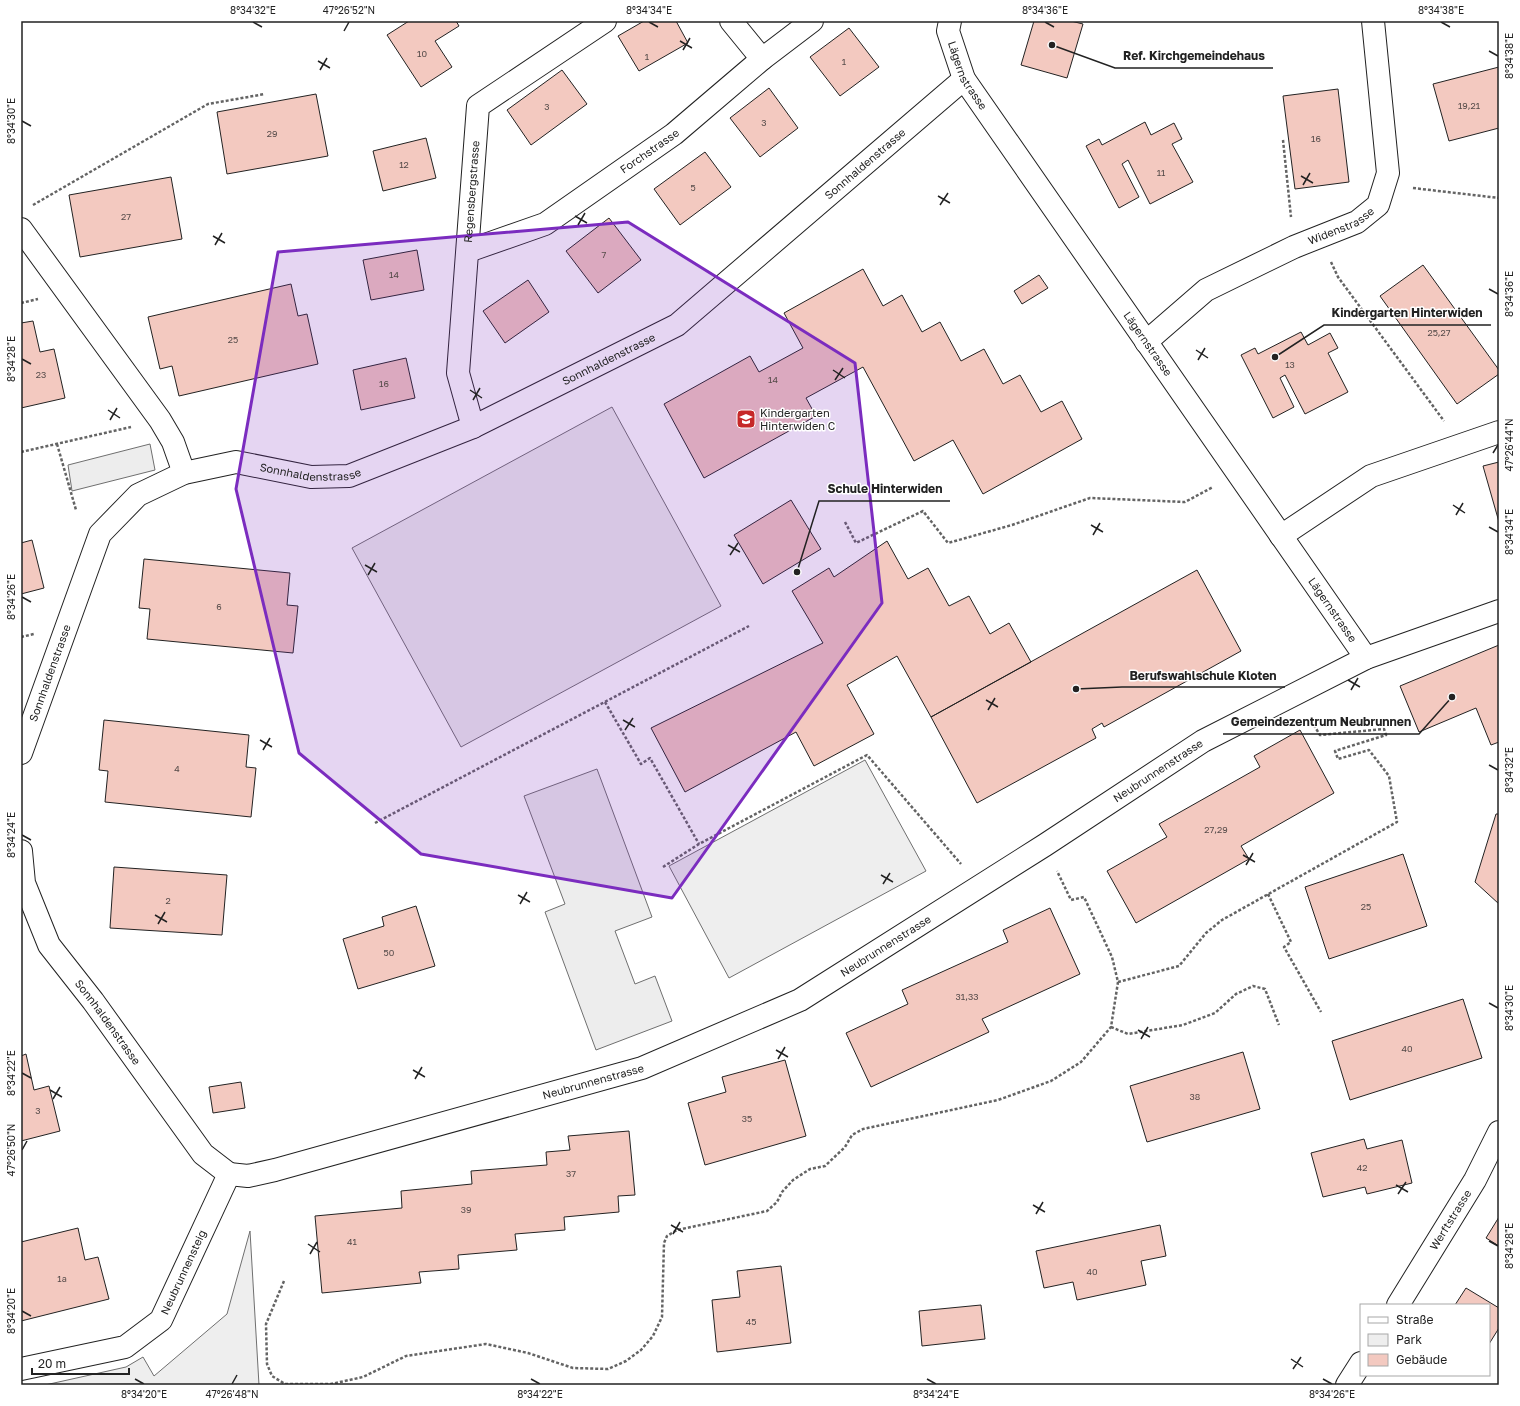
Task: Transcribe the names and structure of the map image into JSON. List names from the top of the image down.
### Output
{
  "streets": {
    "street": [
      "Lägernstrasse",
      "Forchstrasse",
      "Sonnhaldenstrasse",
      "Regensbergstrasse",
      "Widenstrasse",
      "Neubrunnenstrasse",
      "Werftstrasse",
      "Neubrunnensteig"
    ]
  },
  "crossings": [
    ["Lägernstrasse", "Sonnhaldenstrasse"],
    ["Lägernstrasse", "Widenstrasse"],
    ["Lägernstrasse", "Neubrunnenstrasse"],
    ["Forchstrasse", "Regensbergstrasse"],
    ["Sonnhaldenstrasse", "Regensbergstrasse"],
    ["Sonnhaldenstrasse", "Neubrunnenstrasse"],
    ["Sonnhaldenstrasse", "Neubrunnensteig"],
    ["Neubrunnenstrasse", "Neubrunnensteig"]
  ],
  "places": {
    "other": [
      "Ref. Kirchgemeindehaus",
      "Kindergarten Hinterwiden",
      "Schule Hinterwiden",
      "Berufswahlschule Kloten",
      "Gemeindezentrum Neubrunnen"
    ],
    "school or university": ["Kindergarten Hinterwiden C"]
  },
  "house_numbers": [
    "10",
    "1",
    "1",
    "19,21",
    "3",
    "3",
    "29",
    "16",
    "12",
    "11",
    "5",
    "27",
    "7",
    "14",
    "25,27",
    "25",
    "13",
    "23",
    "14",
    "16",
    "6",
    "4",
    "27,29",
    "2",
    "25",
    "50",
    "31,33",
    "40",
    "38",
    "3",
    "35",
    "42",
    "37",
    "39",
    "41",
    "40",
    "1a",
    "45"
  ],
  "legend": ["Straße", "Park", "Gebäude"],
  "scale_bar": "20 m",
  "coordinates": [
    "8°34'32\"E",
    "47°26'52\"N",
    "8°34'34\"E",
    "8°34'36\"E",
    "8°34'38\"E",
    "8°34'30\"E",
    "8°34'28\"E",
    "47°26'44\"N",
    "8°34'26\"E",
    "8°34'24\"E",
    "8°34'22\"E",
    "47°26'50\"N",
    "8°34'20\"E",
    "47°26'48\"N"
  ]
}
